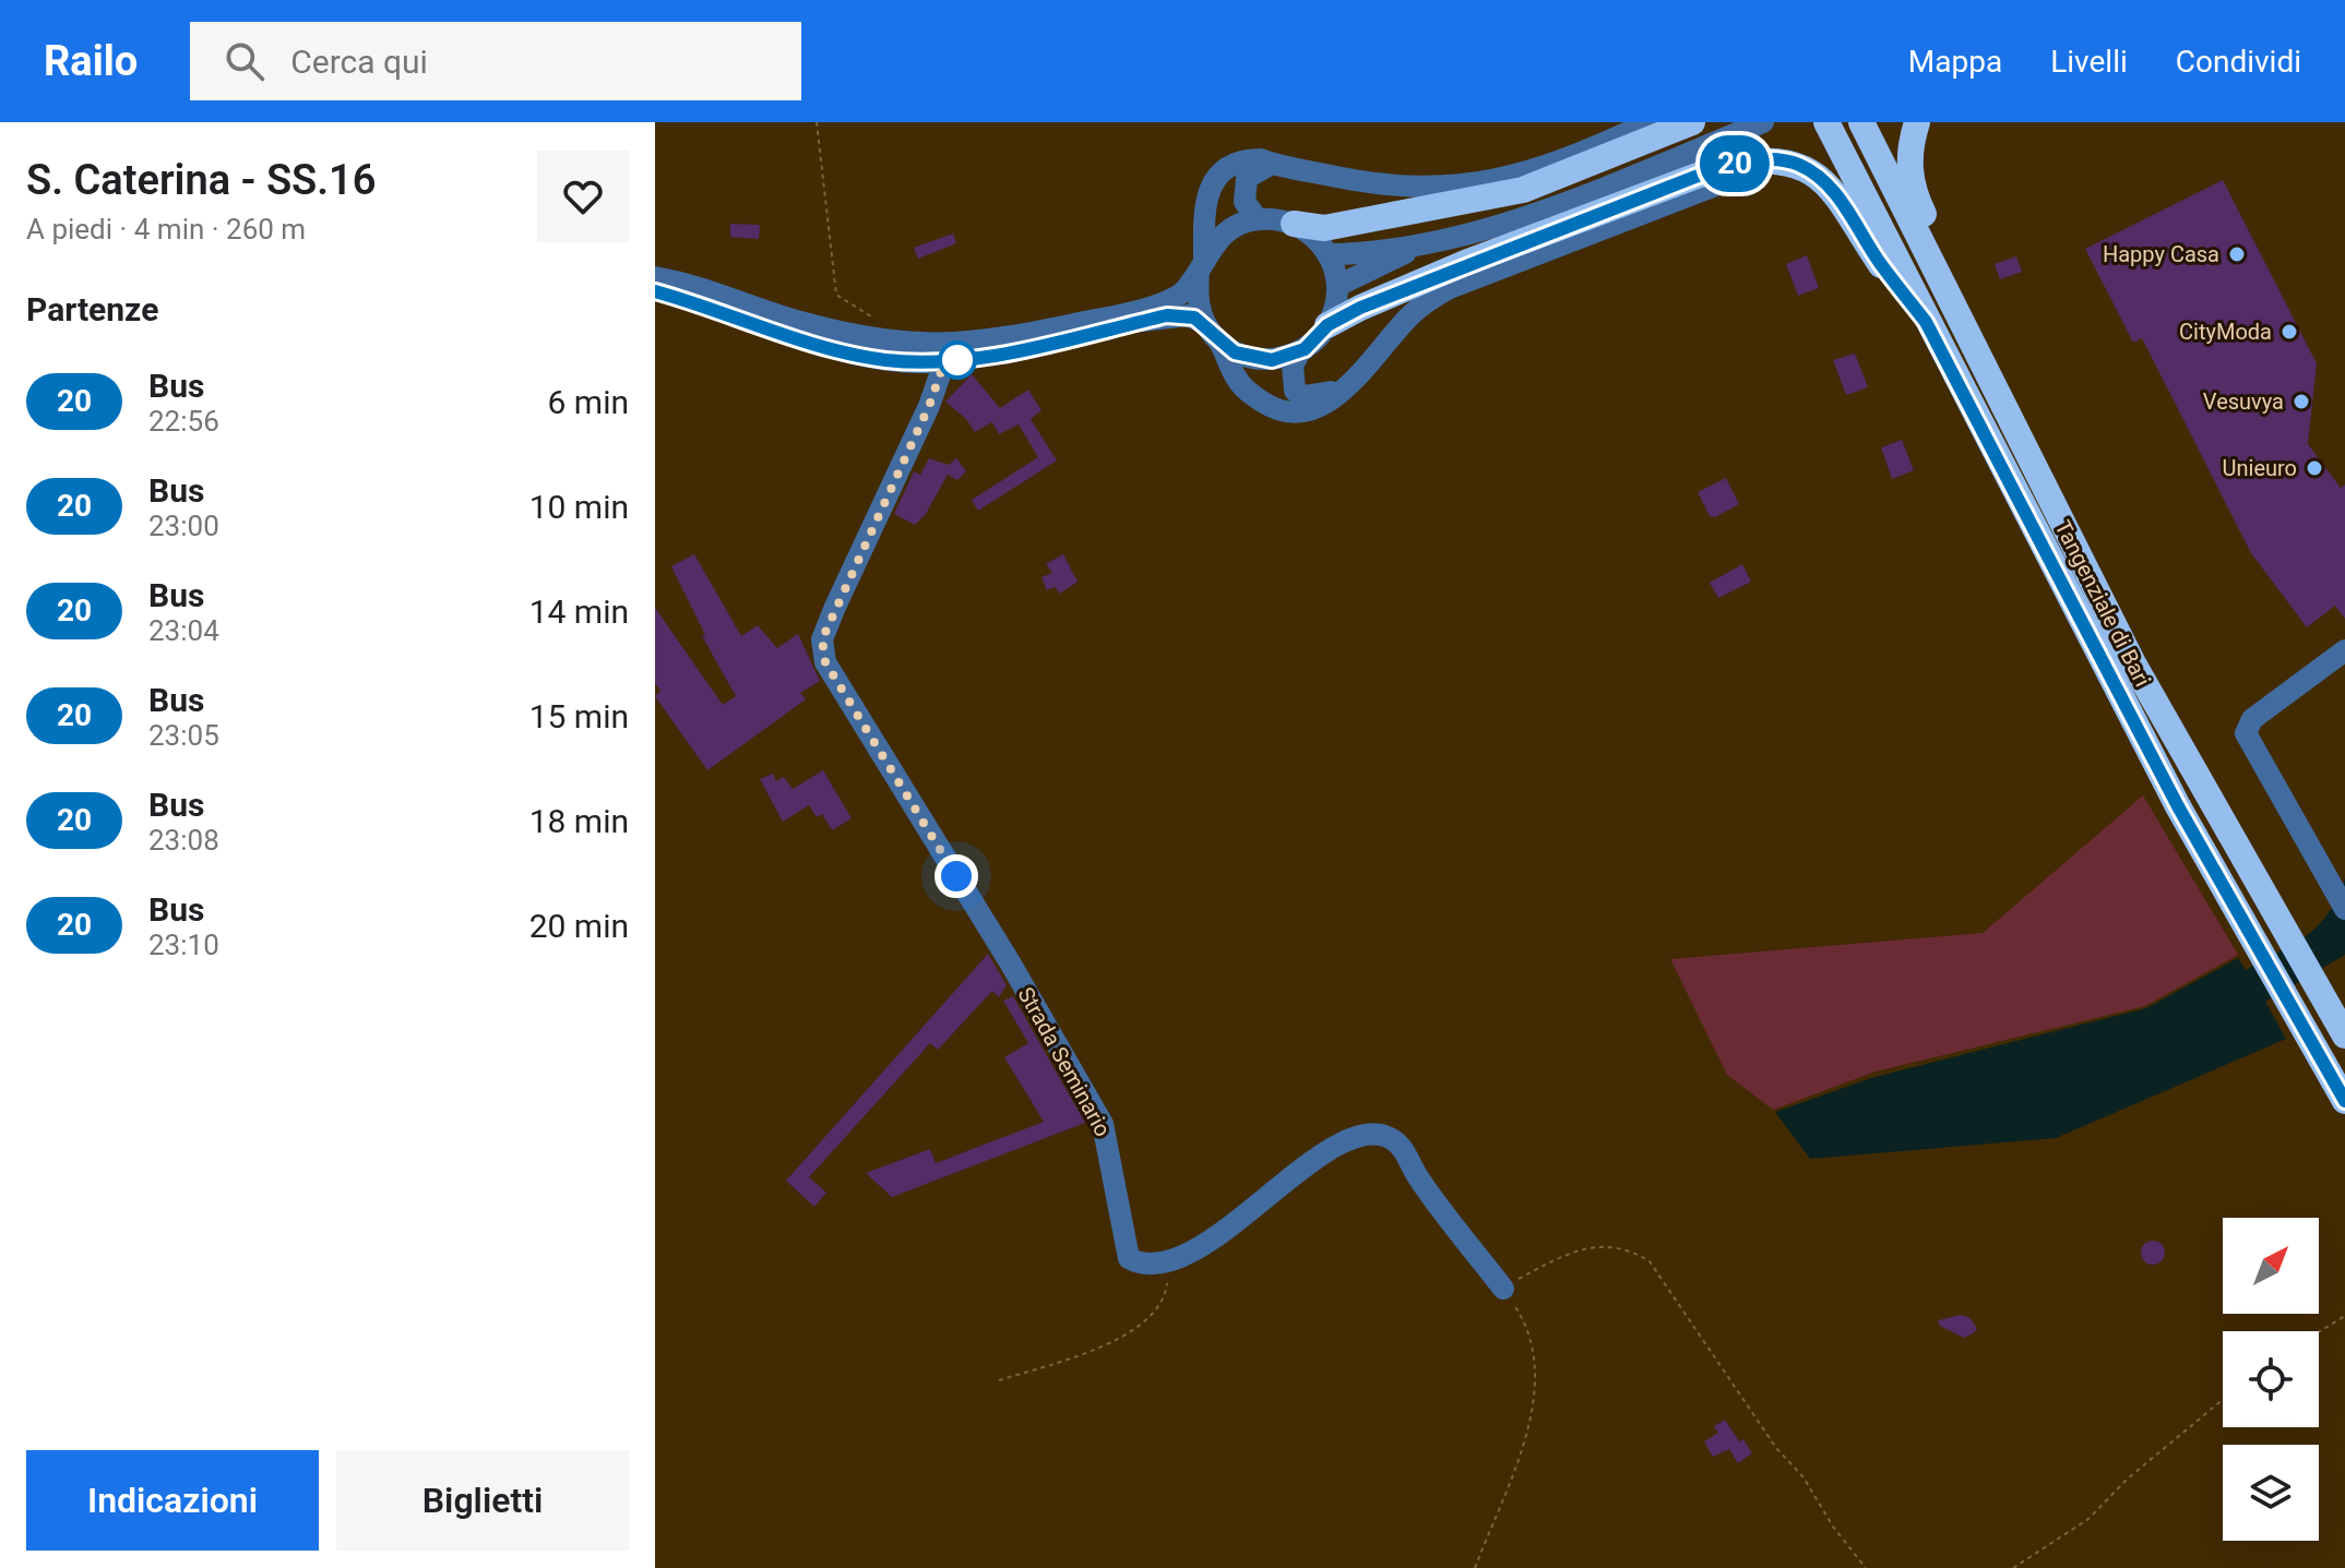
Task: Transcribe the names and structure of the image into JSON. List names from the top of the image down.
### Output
{
  "streets": {
    "highway": ["Tangenziale di Bari"],
    "street": ["Strada Seminario"]
  },
  "places": [
    "Happy Casa",
    "CityModa",
    "Vesuvya",
    "Unieuro"
  ],
  "lines": ["bus line 20"],
  "north": "top right",
  "page": {
    "header": "Railo",
    "search": "Cerca qui",
    "nav": ["Mappa", "Livelli", "Condividi"],
    "heading": [
      ["S. Caterina - SS.16", "A piedi · 4 min · 260 m"],
      "Partenze"
    ],
    "on_map": "20",
    "list": [
      {
        "mark": "20",
        "name": "Bus",
        "note": "22:56",
        "value": "6 min"
      },
      {
        "mark": "20",
        "name": "Bus",
        "note": "23:00",
        "value": "10 min"
      },
      {
        "mark": "20",
        "name": "Bus",
        "note": "23:04",
        "value": "14 min"
      },
      {
        "mark": "20",
        "name": "Bus",
        "note": "23:05",
        "value": "15 min"
      },
      {
        "mark": "20",
        "name": "Bus",
        "note": "23:08",
        "value": "18 min"
      },
      {
        "mark": "20",
        "name": "Bus",
        "note": "23:10",
        "value": "20 min"
      }
    ],
    "buttons": ["Indicazioni", "Biglietti"]
  }
}
